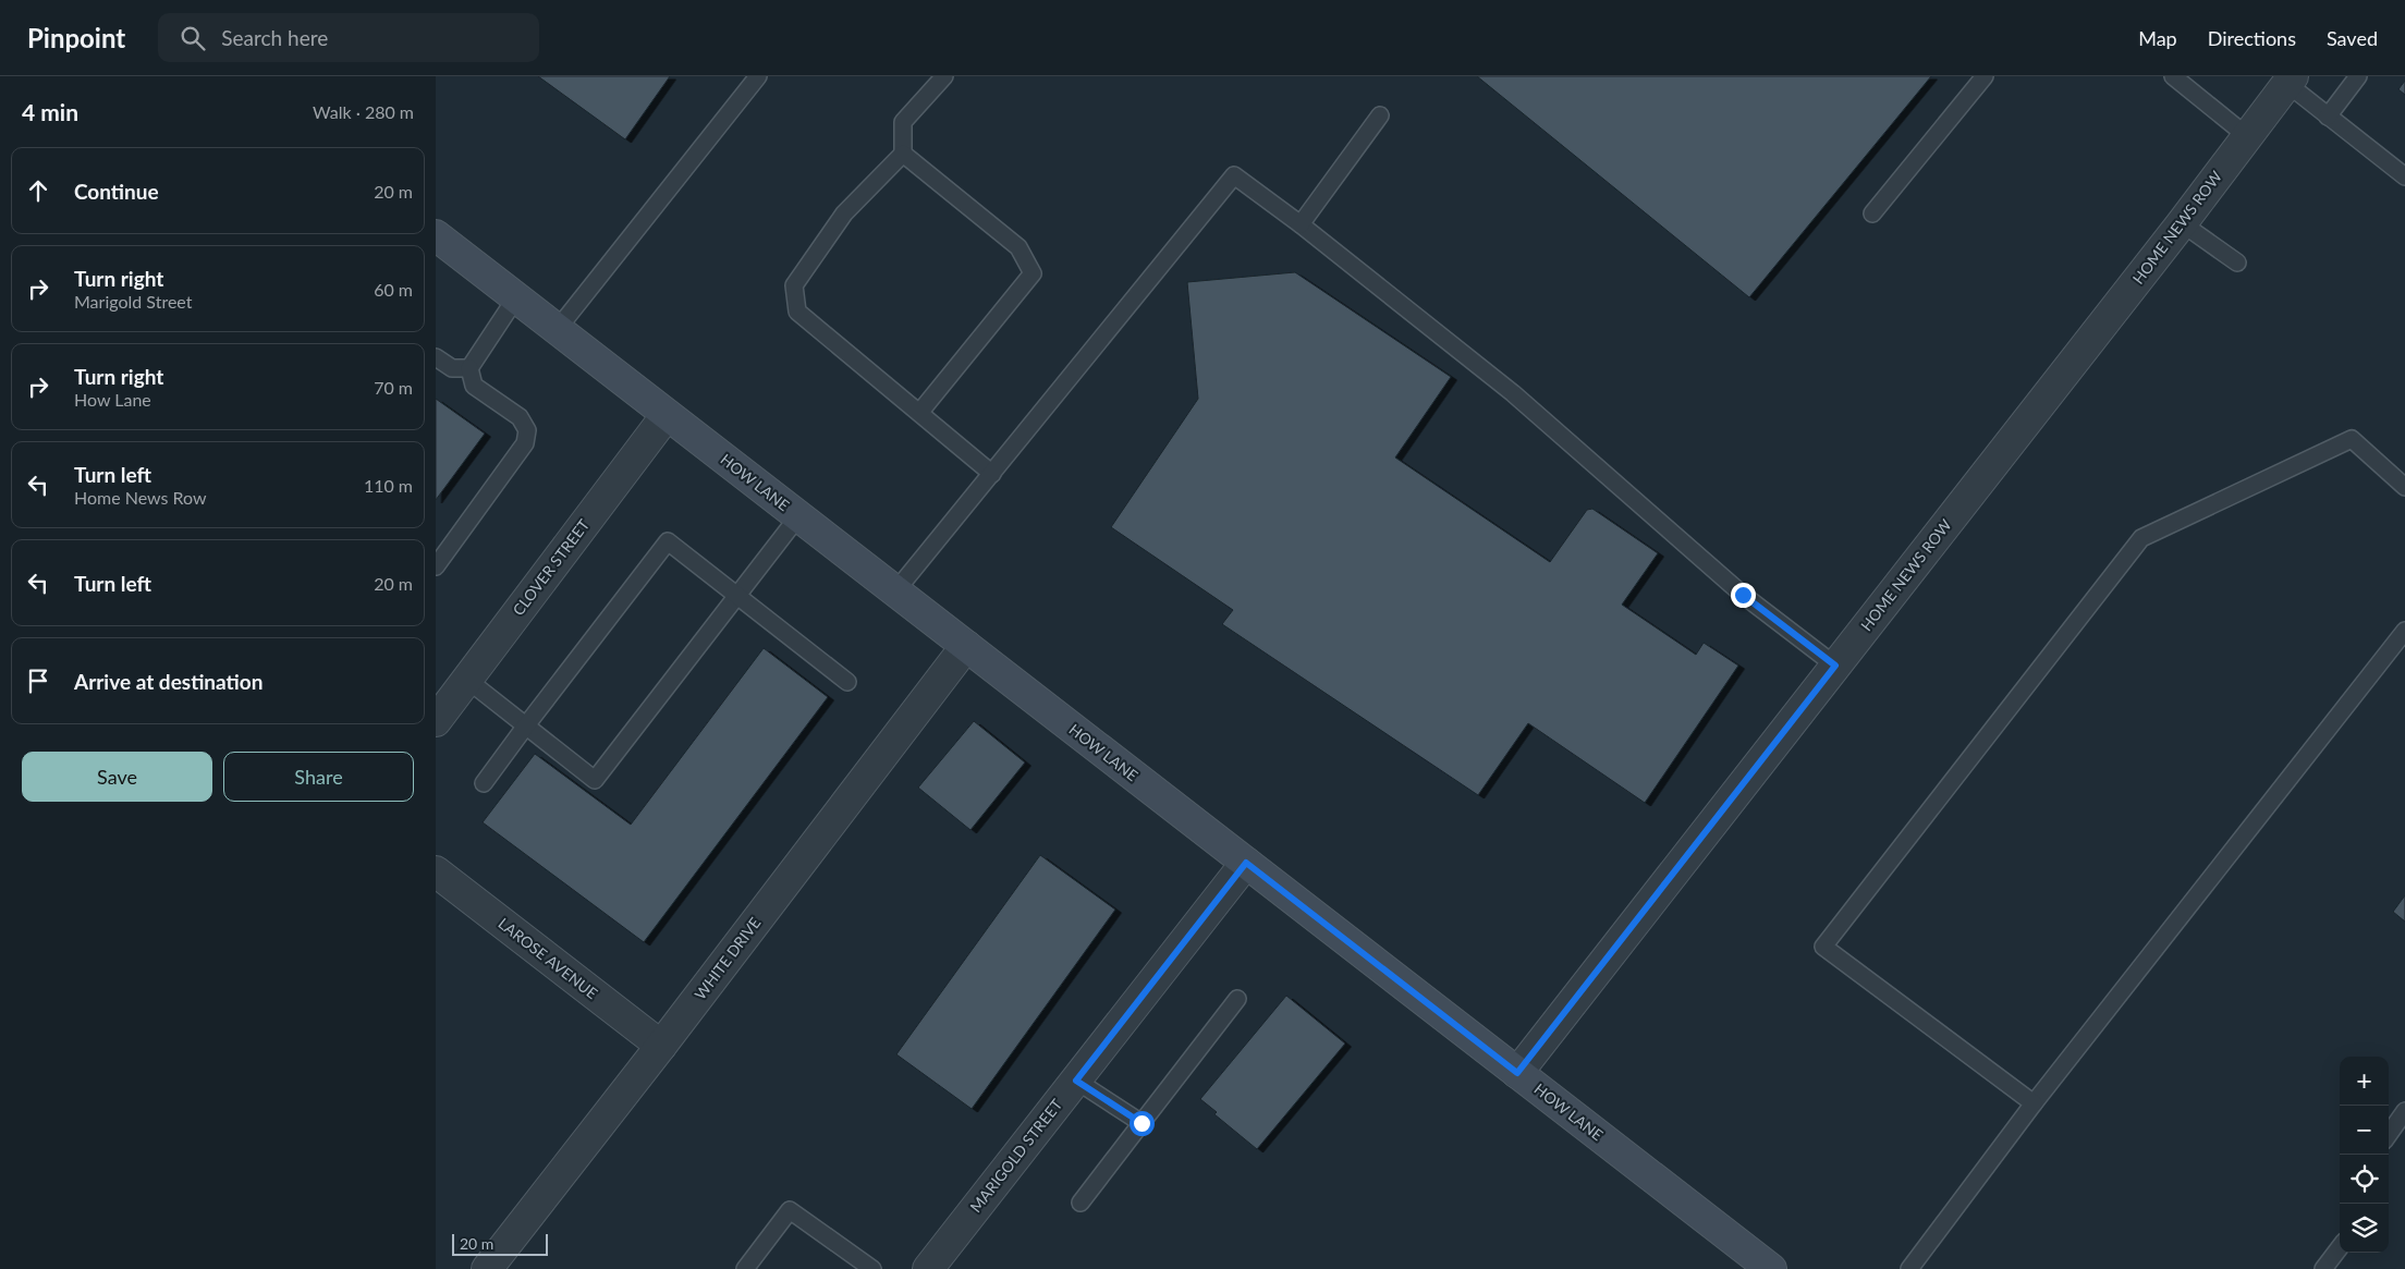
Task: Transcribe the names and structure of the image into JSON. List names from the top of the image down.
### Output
{
  "streets": {
    "main road": ["HOW LANE"],
    "street": [
      "HOME NEWS ROW",
      "CLOVER STREET",
      "LAROSE AVENUE",
      "WHITE DRIVE",
      "MARIGOLD STREET"
    ]
  },
  "crossings": [
    ["HOME NEWS ROW", "HOW LANE"],
    ["HOW LANE", "CLOVER STREET"],
    ["HOW LANE", "WHITE DRIVE"],
    ["HOW LANE", "MARIGOLD STREET"],
    ["LAROSE AVENUE", "WHITE DRIVE"]
  ],
  "scale_bar": "20 m",
  "page": {
    "header": "Pinpoint",
    "search": "Search here",
    "nav": ["Map", "Directions", "Saved"],
    "heading": ["4 min", "Walk · 280 m"],
    "list": [
      ["Continue", "20 m"],
      ["Turn right", "Marigold Street", "60 m"],
      ["Turn right", "How Lane", "70 m"],
      ["Turn left", "Home News Row", "110 m"],
      ["Turn left", "20 m"],
      "Arrive at destination"
    ],
    "buttons": ["Save", "Share"],
    "map_buttons": ["+", "−"],
    "scale": "20 m"
  }
}
